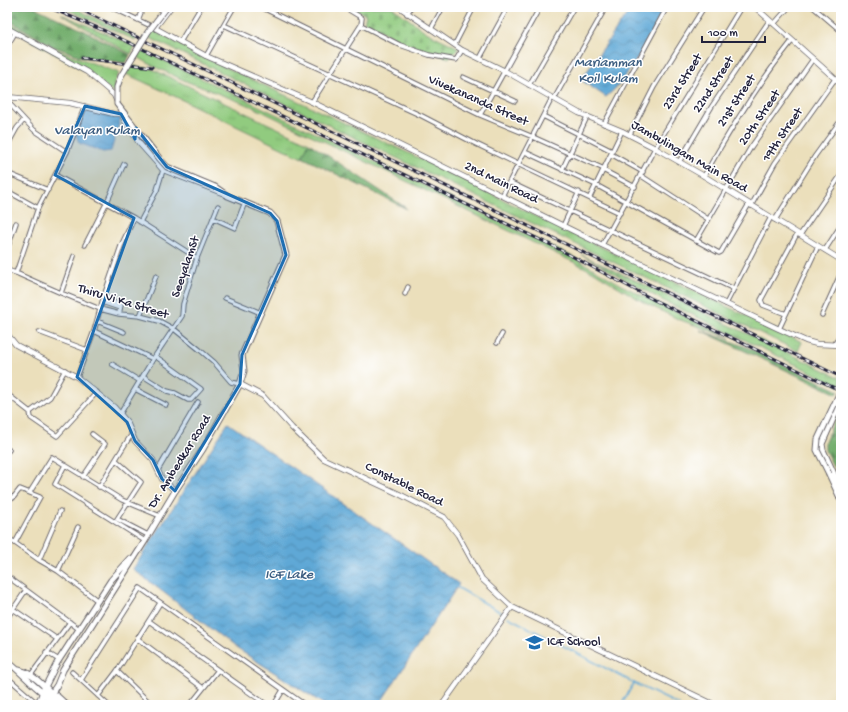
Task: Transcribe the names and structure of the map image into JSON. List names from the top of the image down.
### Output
{
  "streets": {
    "main road": ["Dr. Ambedkar Road"],
    "street": [
      "23rd Street",
      "22nd Street",
      "Vivekananda Street",
      "21st Street",
      "20th Street",
      "19th Street",
      "Jambulingam Main Road",
      "2nd Main Road",
      "SeeyalamSt",
      "Thiru Vi Ka Street",
      "Constable Road"
    ]
  },
  "crossings": [
    ["23rd Street", "Vivekananda Street"],
    ["23rd Street", "Jambulingam Main Road"],
    ["23rd Street", "2nd Main Road"],
    ["22nd Street", "Jambulingam Main Road"],
    ["21st Street", "Jambulingam Main Road"],
    ["20th Street", "19th Street"],
    ["20th Street", "Jambulingam Main Road"],
    ["19th Street", "Jambulingam Main Road"],
    ["SeeyalamSt", "Thiru Vi Ka Street"],
    ["Thiru Vi Ka Street", "Dr. Ambedkar Road"],
    ["Thiru Vi Ka Street", "Constable Road"],
    ["Dr. Ambedkar Road", "Constable Road"]
  ],
  "water": ["Mariamman Koil Kulam", "Valayan Kulam", "ICF Lake"],
  "places": {
    "school or university": ["ICF School"]
  },
  "scale_bar": "100 m"
}
